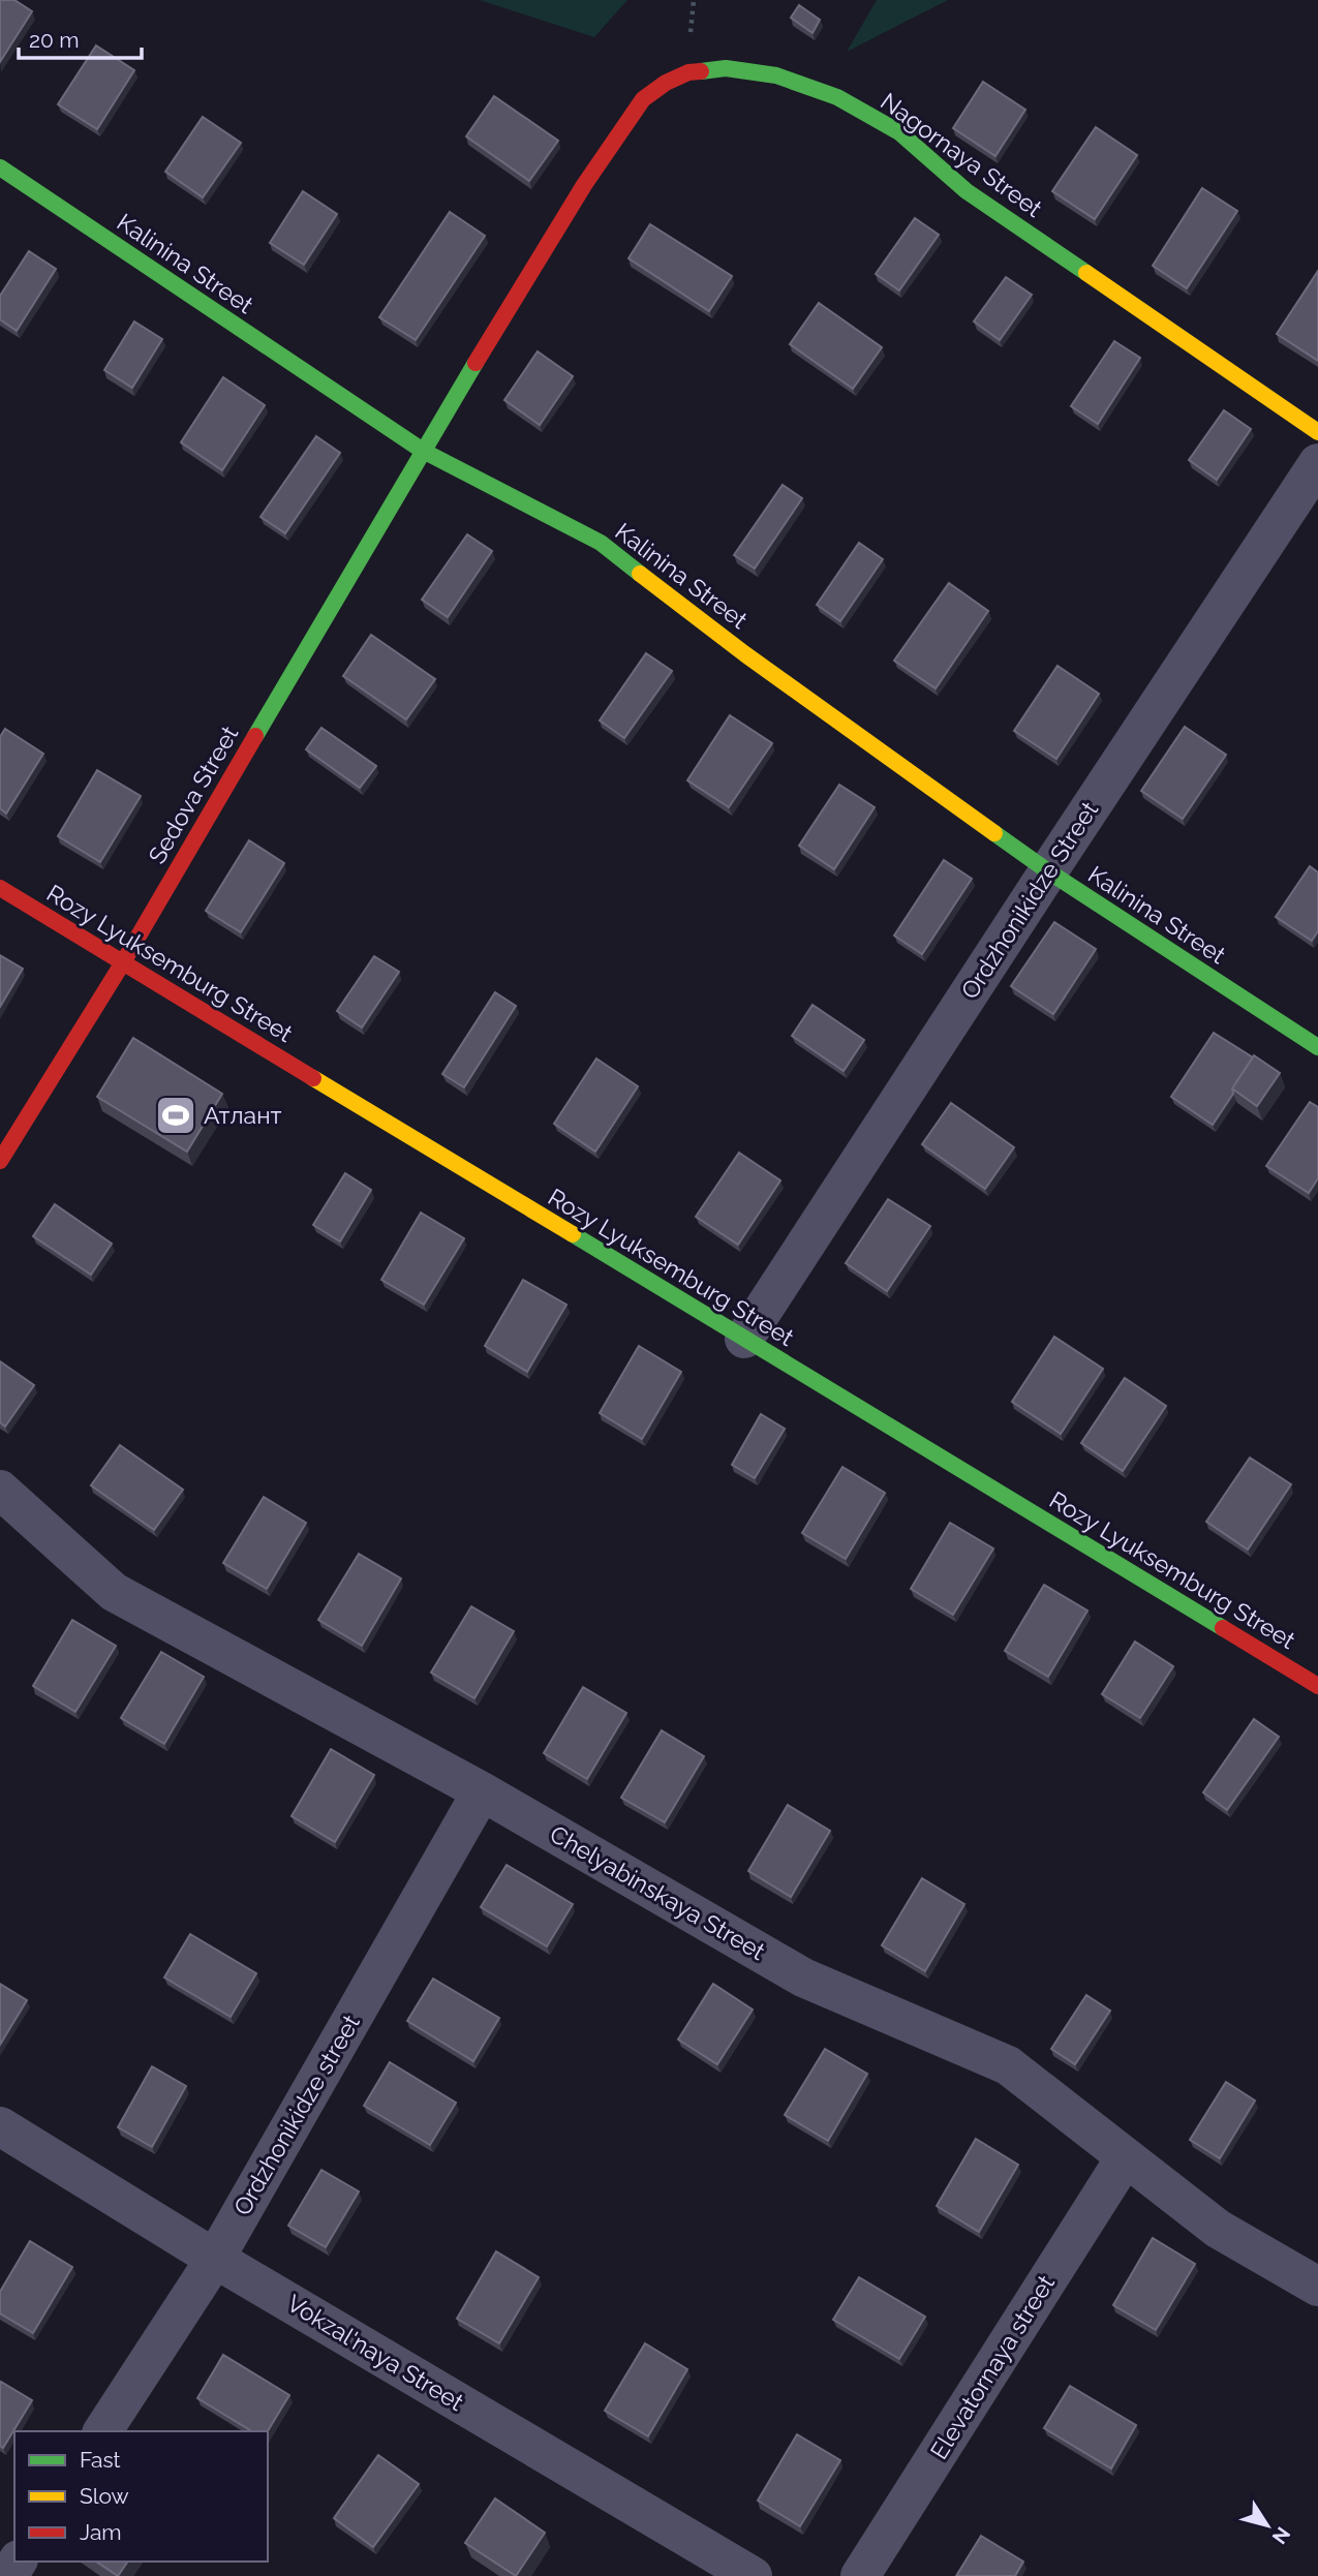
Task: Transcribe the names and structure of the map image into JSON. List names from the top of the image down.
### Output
{
  "streets": {
    "street": [
      "Nagornaya Street",
      "Kalinina Street",
      "Sedova Street",
      "Ordzhonikidze Street",
      "Rozy Lyuksemburg Street",
      "Chelyabinskaya Street",
      "Ordzhonikidze street",
      "Vokzal'naya Street",
      "Elevatornaya street"
    ]
  },
  "crossings": [
    ["Nagornaya Street", "Kalinina Street"],
    ["Nagornaya Street", "Sedova Street"],
    ["Kalinina Street", "Sedova Street"],
    ["Kalinina Street", "Ordzhonikidze Street"],
    ["Sedova Street", "Rozy Lyuksemburg Street"],
    ["Ordzhonikidze Street", "Rozy Lyuksemburg Street"],
    ["Chelyabinskaya Street", "Ordzhonikidze street"],
    ["Chelyabinskaya Street", "Elevatornaya street"],
    ["Ordzhonikidze street", "Vokzal'naya Street"]
  ],
  "places": {
    "sports": ["Атлант"]
  },
  "legend": ["Fast", "Slow", "Jam"],
  "scale_bar": "20 m",
  "north": "bottom right"
}
